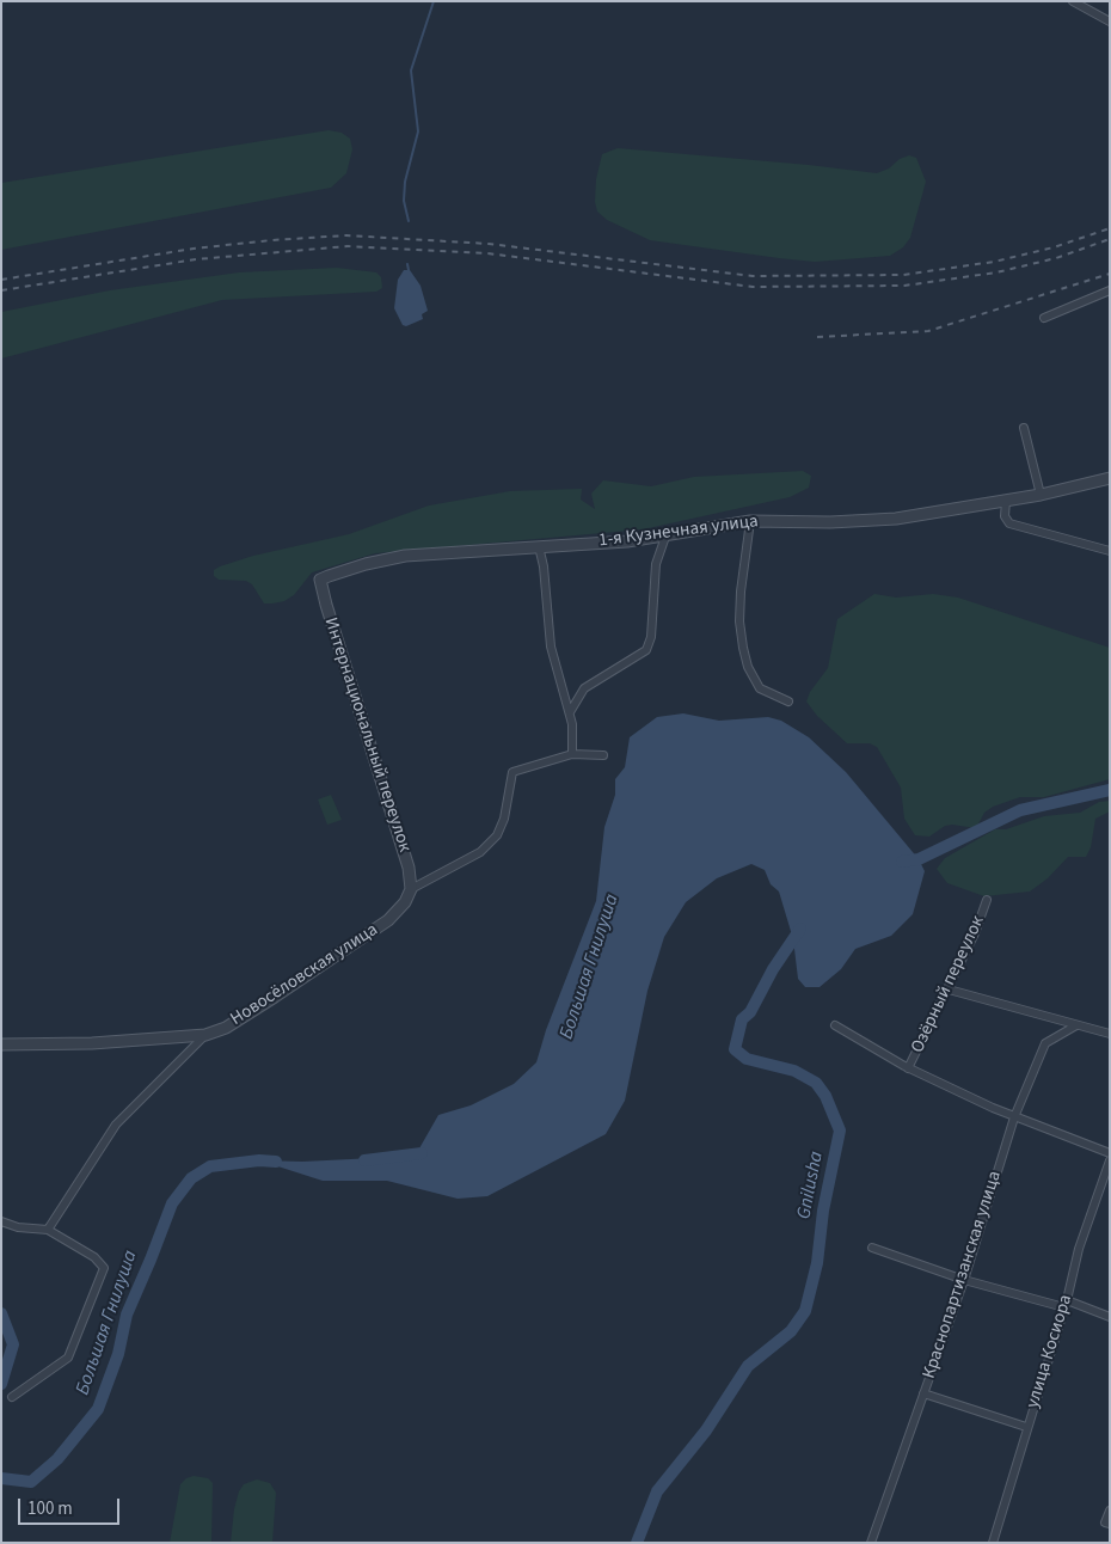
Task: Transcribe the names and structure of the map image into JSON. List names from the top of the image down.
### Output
{
  "streets": {
    "street": [
      "1-я Кузнечная улица",
      "Интернациональный переулок",
      "Новосёловская улица",
      "Озёрный переулок",
      "Краснопартизанская улица",
      "улица Косиора"
    ]
  },
  "crossings": [
    ["1-я Кузнечная улица", "Интернациональный переулок"],
    ["Интернациональный переулок", "Новосёловская улица"]
  ],
  "water": ["Большая Гнилуша", "Gnilusha"],
  "scale_bar": "100 m"
}
